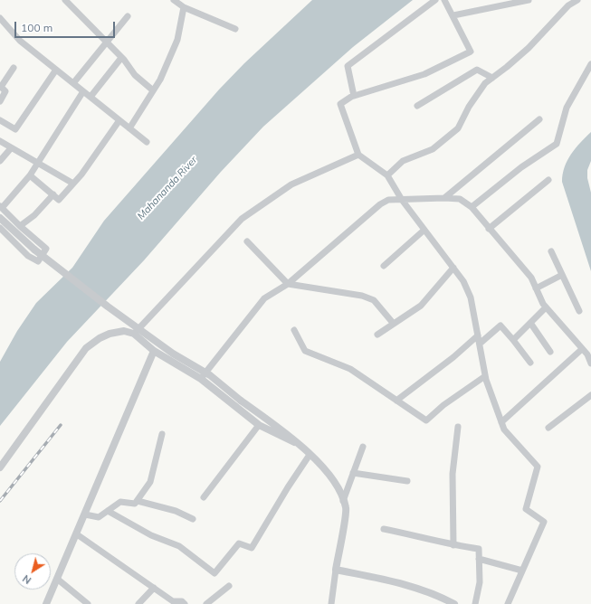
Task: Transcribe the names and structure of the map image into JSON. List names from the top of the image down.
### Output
{
  "water": ["Mahananda River"],
  "scale_bar": "100 m",
  "north": "bottom left"
}
